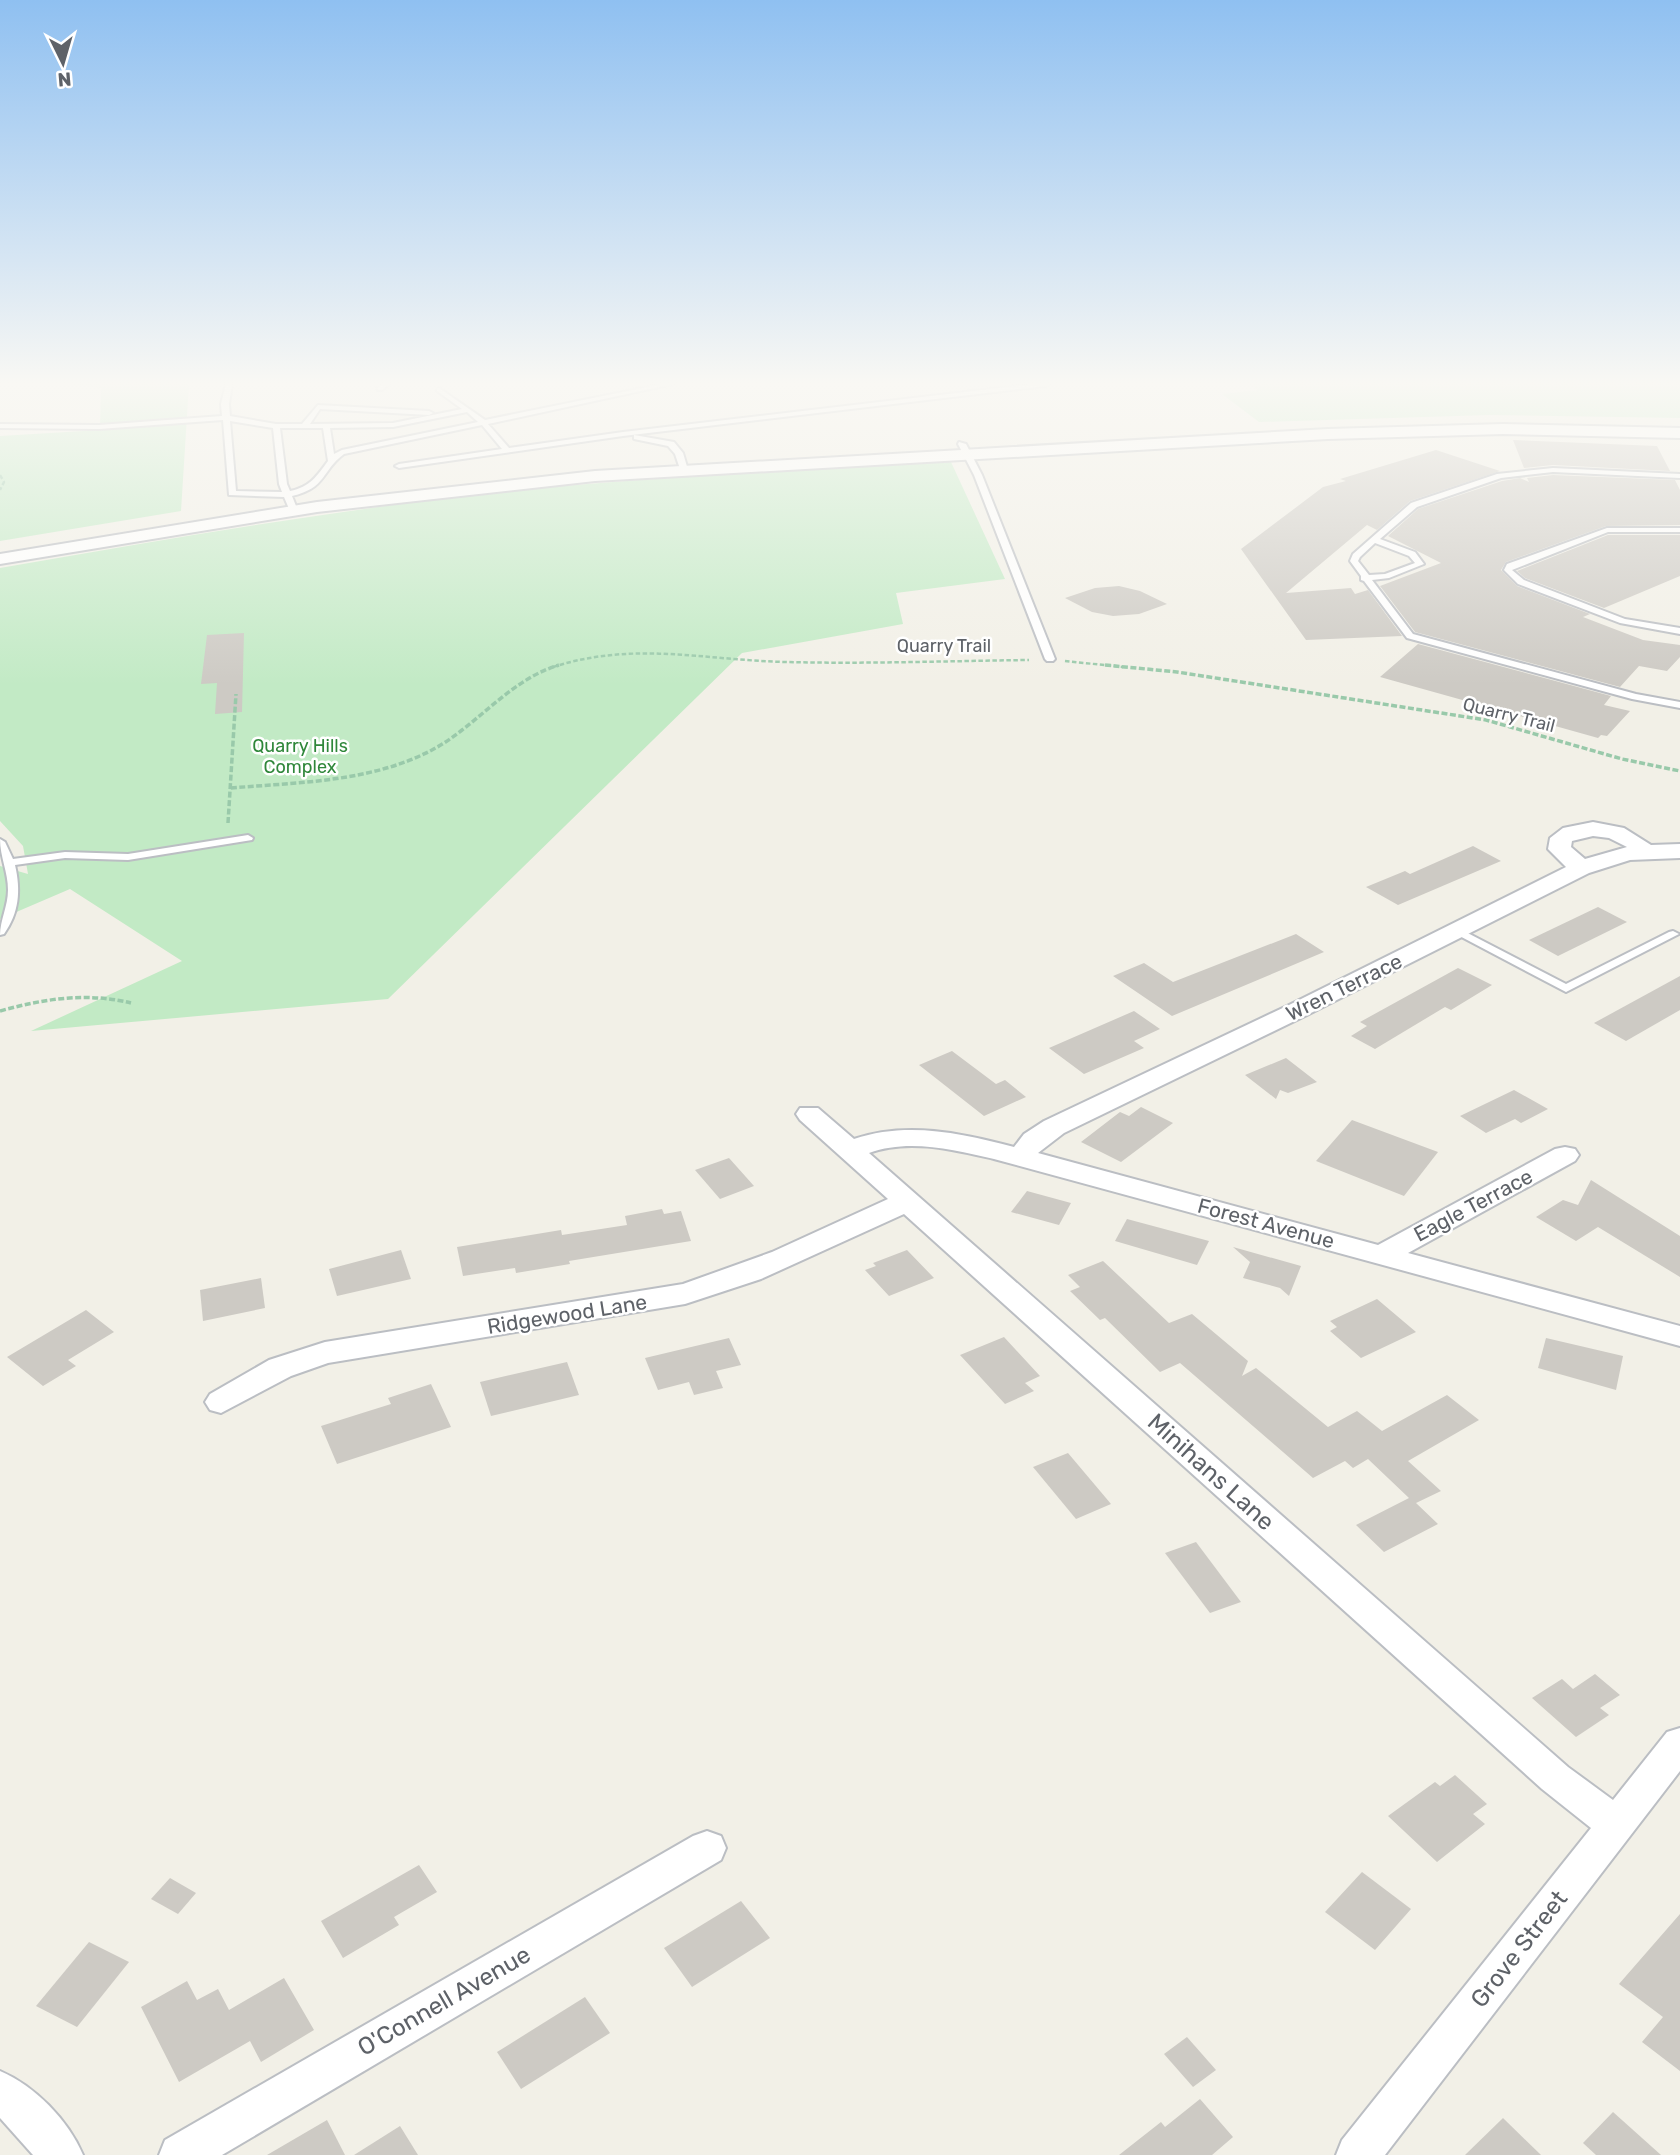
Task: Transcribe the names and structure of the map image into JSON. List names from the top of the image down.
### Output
{
  "streets": {
    "street": [
      "Wren Terrace",
      "Eagle Terrace",
      "Forest Avenue",
      "Ridgewood Lane",
      "Minihans Lane",
      "Grove Street",
      "O'Connell Avenue"
    ],
    "path": ["Quarry Trail"]
  },
  "crossings": [
    ["Wren Terrace", "Forest Avenue"],
    ["Eagle Terrace", "Forest Avenue"],
    ["Forest Avenue", "Minihans Lane"],
    ["Ridgewood Lane", "Minihans Lane"],
    ["Minihans Lane", "Grove Street"]
  ],
  "parks": ["Quarry Hills Complex"],
  "north": "bottom"
}
